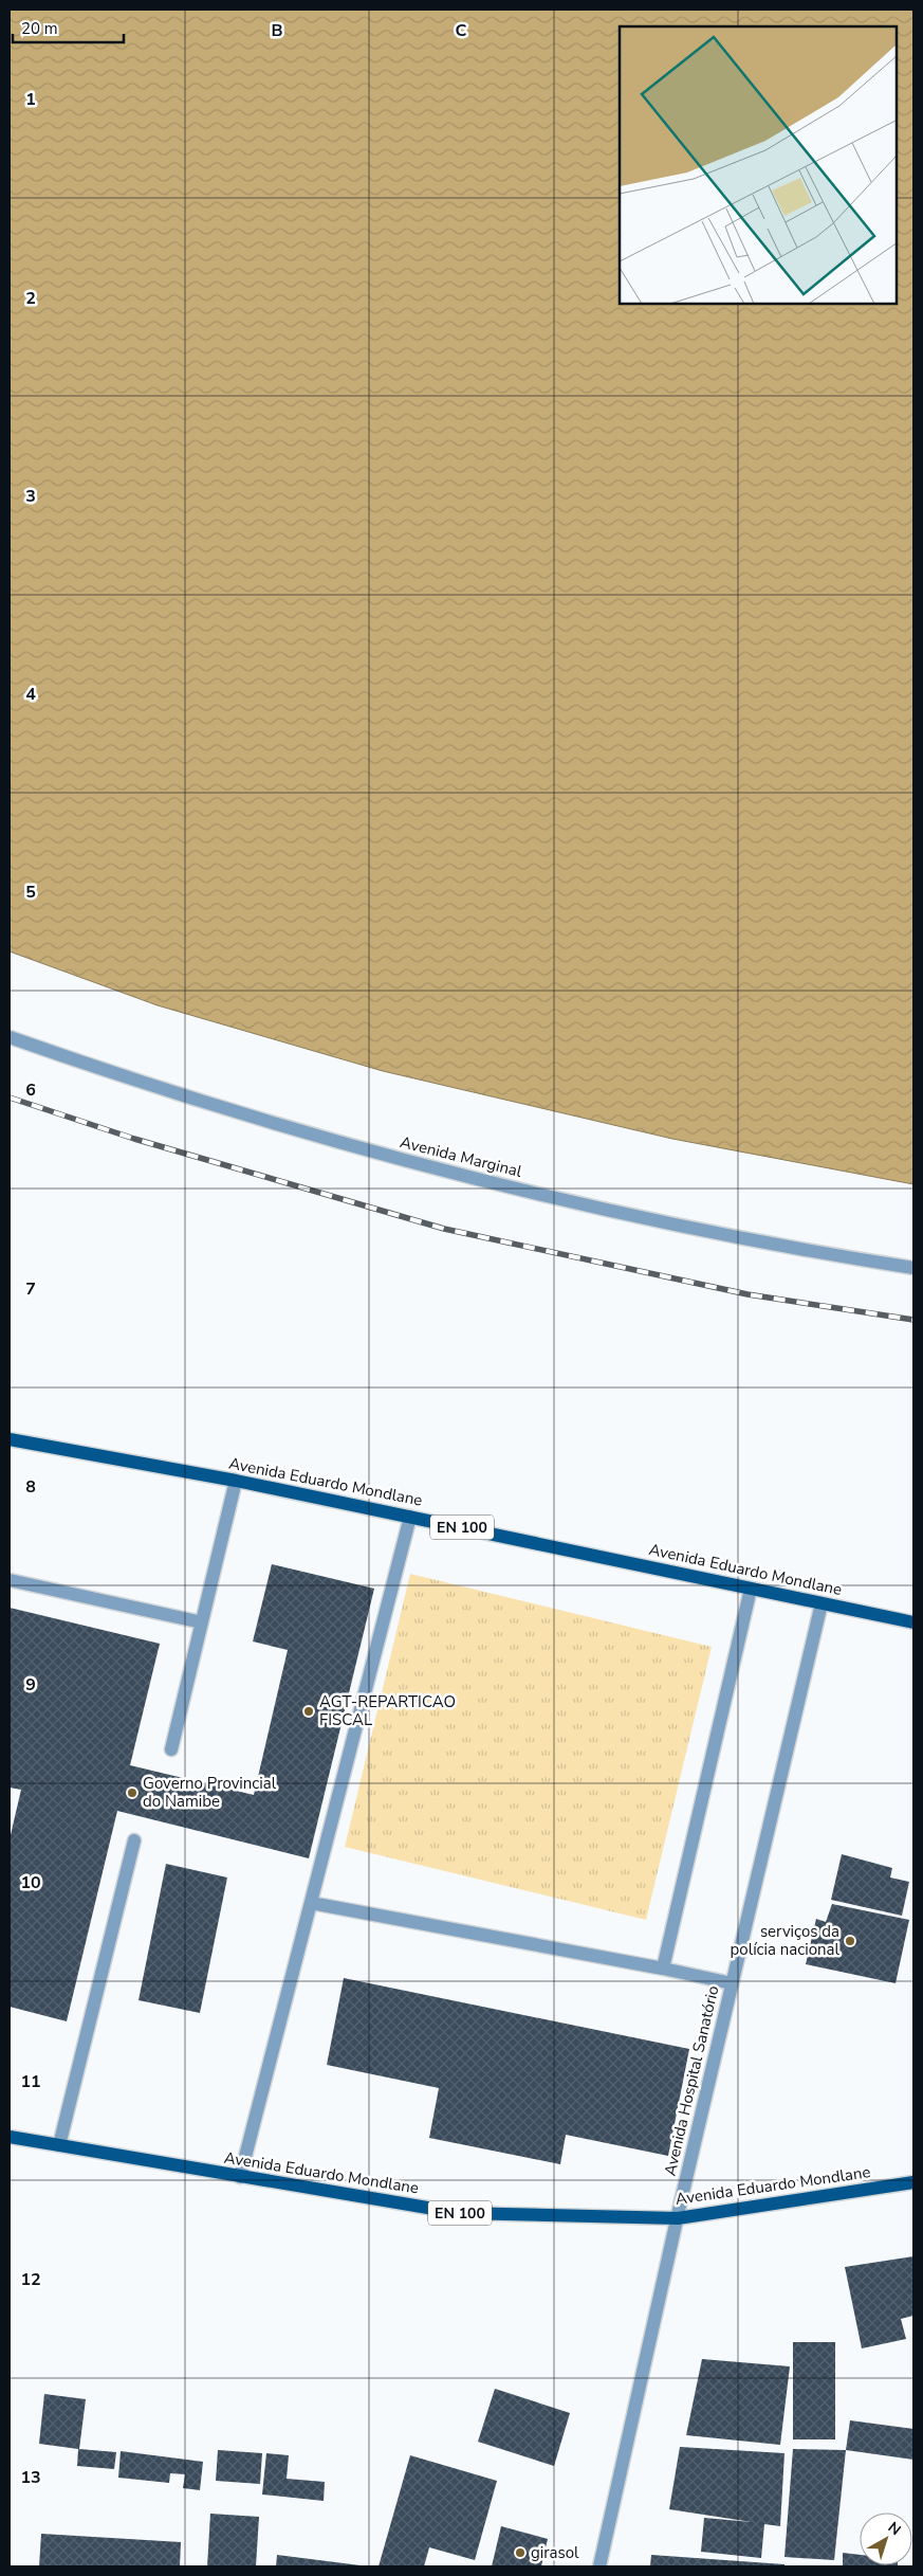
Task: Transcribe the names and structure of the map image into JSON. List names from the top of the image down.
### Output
{
  "streets": {
    "main road": ["Avenida Eduardo Mondlane", "EN 100"],
    "street": ["Avenida Marginal", "Avenida Hospital Sanatório"]
  },
  "crossings": [
    ["Avenida Eduardo Mondlane", "Avenida Hospital Sanatório"]
  ],
  "places": [
    "AGT-REPARTICAO FISCAL",
    "Governo Provincial do Namibe",
    "serviços da polícia nacional",
    "girasol"
  ],
  "scale_bar": "20 m",
  "north": "top right",
  "grid": {
    "columns": ["B", "C"],
    "rows": [
      "1",
      "2",
      "3",
      "4",
      "5",
      "6",
      "7",
      "8",
      "9",
      "10",
      "11",
      "12",
      "13"
    ]
  }
}
